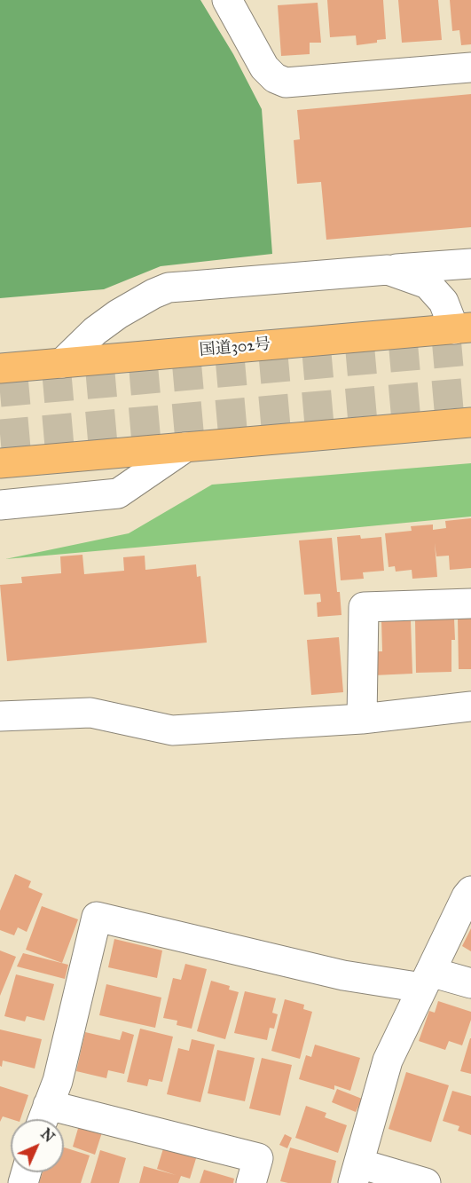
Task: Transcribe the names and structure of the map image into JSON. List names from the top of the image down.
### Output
{
  "streets": {
    "highway": ["国道302号"]
  },
  "north": "top right"
}
